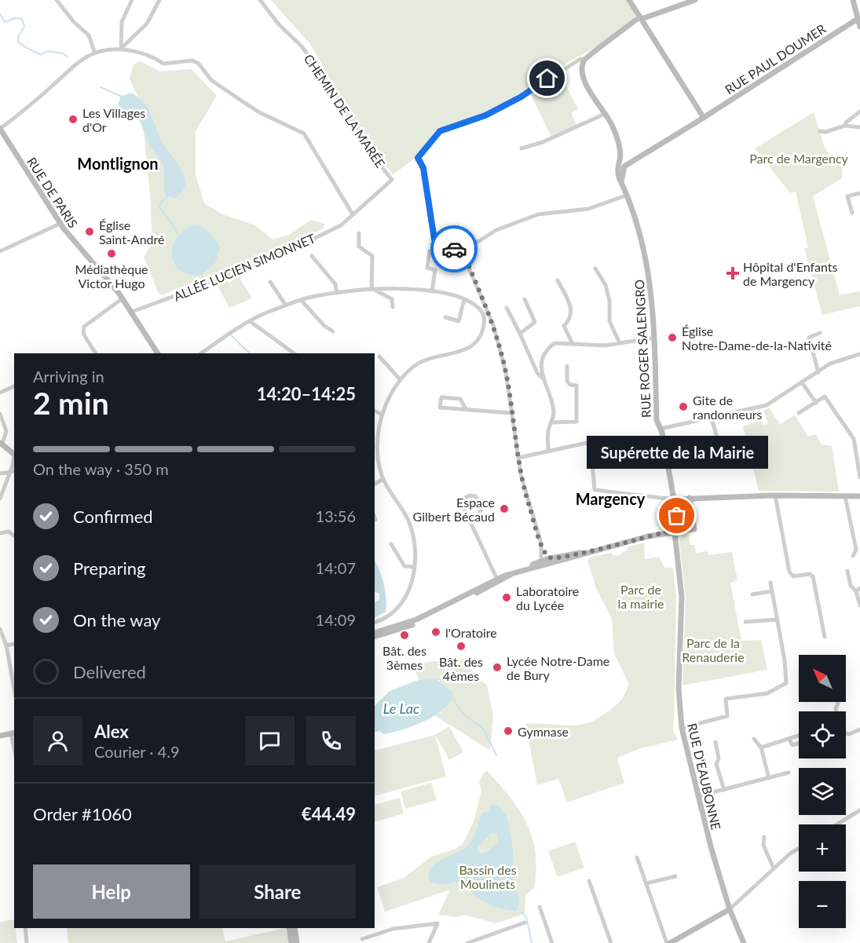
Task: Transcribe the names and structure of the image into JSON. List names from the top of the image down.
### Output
{
  "streets": {
    "main road": [
      "RUE PAUL DOUMER",
      "RUE DE PARIS",
      "RUE ROGER SALENGRO",
      "RUE D'EAUBONNE"
    ],
    "street": ["CHEMIN DE LA MARÉE", "ALLÉE LUCIEN SIMONNET"]
  },
  "crossings": [
    ["CHEMIN DE LA MARÉE", "ALLÉE LUCIEN SIMONNET"],
    ["RUE DE PARIS", "ALLÉE LUCIEN SIMONNET"],
    ["RUE ROGER SALENGRO", "RUE D'EAUBONNE"]
  ],
  "districts": ["Montlignon", "Margency"],
  "water": ["Le Lac"],
  "parks": [
    "Parc de Margency",
    "Parc de la mairie",
    "Parc de la Renauderie",
    "Bassin des Moulinets"
  ],
  "places": {
    "other": [
      "Les Villages d'Or",
      "Église Saint-André",
      "Médiathèque Victor Hugo",
      "Église Notre-Dame-de-la-Nativité",
      "Gite de randonneurs",
      "Espace Gilbert Bécaud",
      "Supérette de la Mairie",
      "Laboratoire du Lycée",
      "l'Oratoire",
      "Bât. des 3èmes",
      "Bât. des 4èmes",
      "Lycée Notre-Dame de Bury",
      "Gymnase"
    ],
    "health": ["Hôpital d'Enfants de Margency"]
  },
  "north": "top left",
  "page": {
    "heading": ["2 min", "Arriving in", "14:20–14:25"],
    "panel": [
      "Alex",
      "Courier · 4.9",
      "Order #1060",
      "€44.49"
    ],
    "bar": "On the way · 350 m",
    "bubble": "Supérette de la Mairie",
    "list": [
      ["Confirmed", "13:56"],
      ["Preparing", "14:07"],
      ["On the way", "14:09"],
      "Delivered"
    ],
    "map_buttons": ["+", "−"],
    "buttons": ["Help", "Share"]
  }
}
